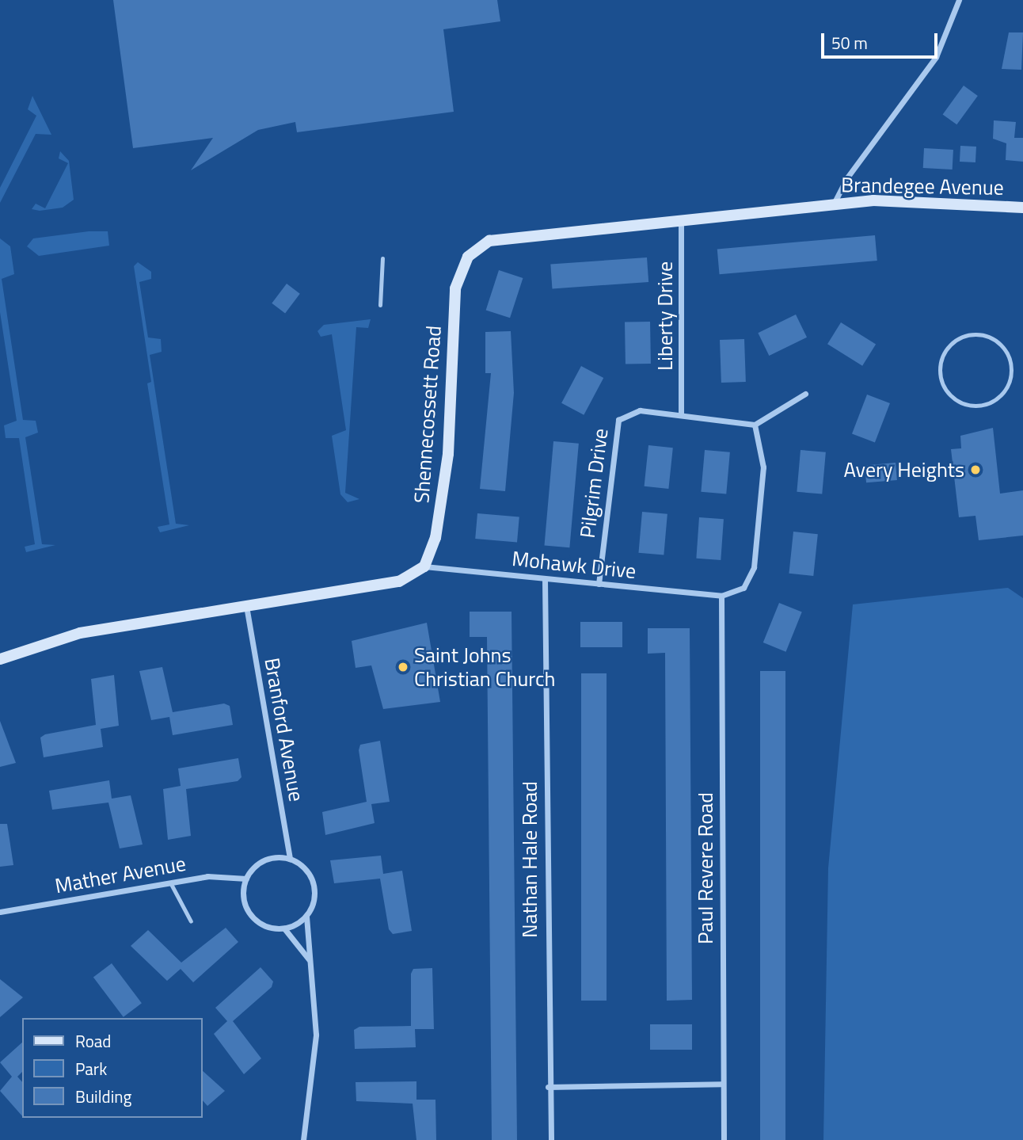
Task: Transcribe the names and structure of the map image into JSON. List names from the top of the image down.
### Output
{
  "streets": {
    "street": [
      "Brandegee Avenue",
      "Liberty Drive",
      "Shennecossett Road",
      "Pilgrim Drive",
      "Mohawk Drive",
      "Branford Avenue",
      "Nathan Hale Road",
      "Paul Revere Road",
      "Mather Avenue"
    ]
  },
  "crossings": [
    ["Brandegee Avenue", "Shennecossett Road"],
    ["Liberty Drive", "Shennecossett Road"],
    ["Liberty Drive", "Pilgrim Drive"],
    ["Shennecossett Road", "Mohawk Drive"],
    ["Pilgrim Drive", "Mohawk Drive"],
    ["Mohawk Drive", "Nathan Hale Road"],
    ["Mohawk Drive", "Paul Revere Road"],
    ["Branford Avenue", "Mather Avenue"]
  ],
  "places": ["Avery Heights", "Saint Johns Christian Church"],
  "legend": ["Road", "Park", "Building"],
  "scale_bar": "50 m"
}
